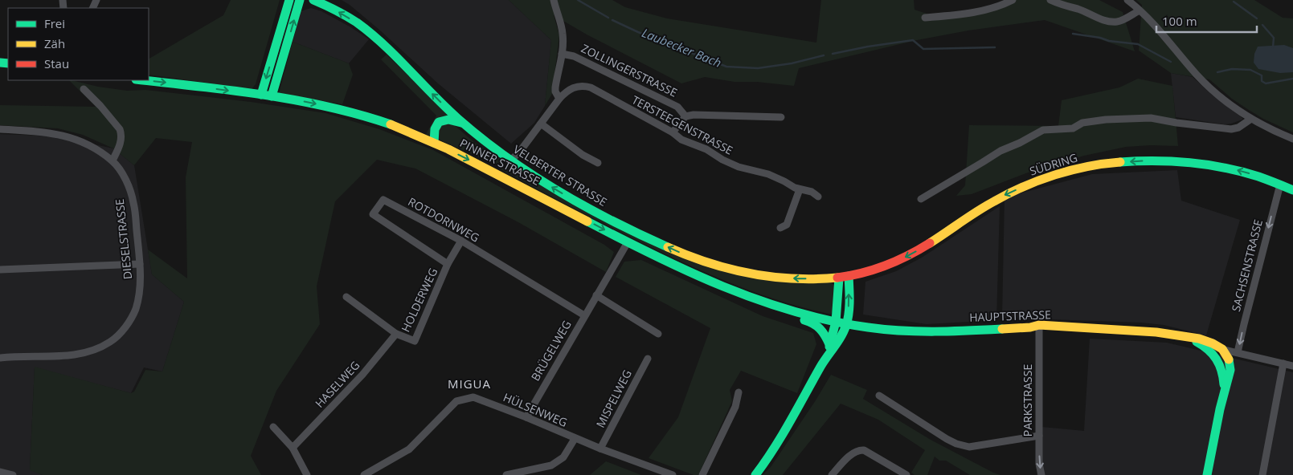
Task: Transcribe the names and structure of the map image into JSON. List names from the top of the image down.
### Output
{
  "streets": {
    "street": [
      "ZOLLINGERSTRASSE",
      "TERSTEEGENSTRASSE",
      "PINNER STRASSE",
      "SÜDRING",
      "VELBERTER STRASSE",
      "ROTDORNWEG",
      "DIESELSTRASSE",
      "SACHSENSTRASSE",
      "HOLDERWEG",
      "HAUPTSTRASSE",
      "BRÜGELWEG",
      "HASELWEG",
      "MISPELWEG",
      "PARKSTRASSE",
      "HÜLSENWEG"
    ]
  },
  "crossings": [
    ["TERSTEEGENSTRASSE", "VELBERTER STRASSE"],
    ["PINNER STRASSE", "HAUPTSTRASSE"],
    ["PINNER STRASSE", "BRÜGELWEG"],
    ["SÜDRING", "VELBERTER STRASSE"],
    ["SÜDRING", "SACHSENSTRASSE"],
    ["ROTDORNWEG", "HOLDERWEG"],
    ["ROTDORNWEG", "BRÜGELWEG"],
    ["SACHSENSTRASSE", "HAUPTSTRASSE"],
    ["HOLDERWEG", "HASELWEG"],
    ["HAUPTSTRASSE", "PARKSTRASSE"],
    ["BRÜGELWEG", "HÜLSENWEG"],
    ["MISPELWEG", "HÜLSENWEG"]
  ],
  "one_way": ["PINNER STRASSE", "SACHSENSTRASSE"],
  "districts": ["MIGUA"],
  "water": ["Laubecker Bach"],
  "legend": ["Frei", "Zäh", "Stau"],
  "scale_bar": "100 m"
}
